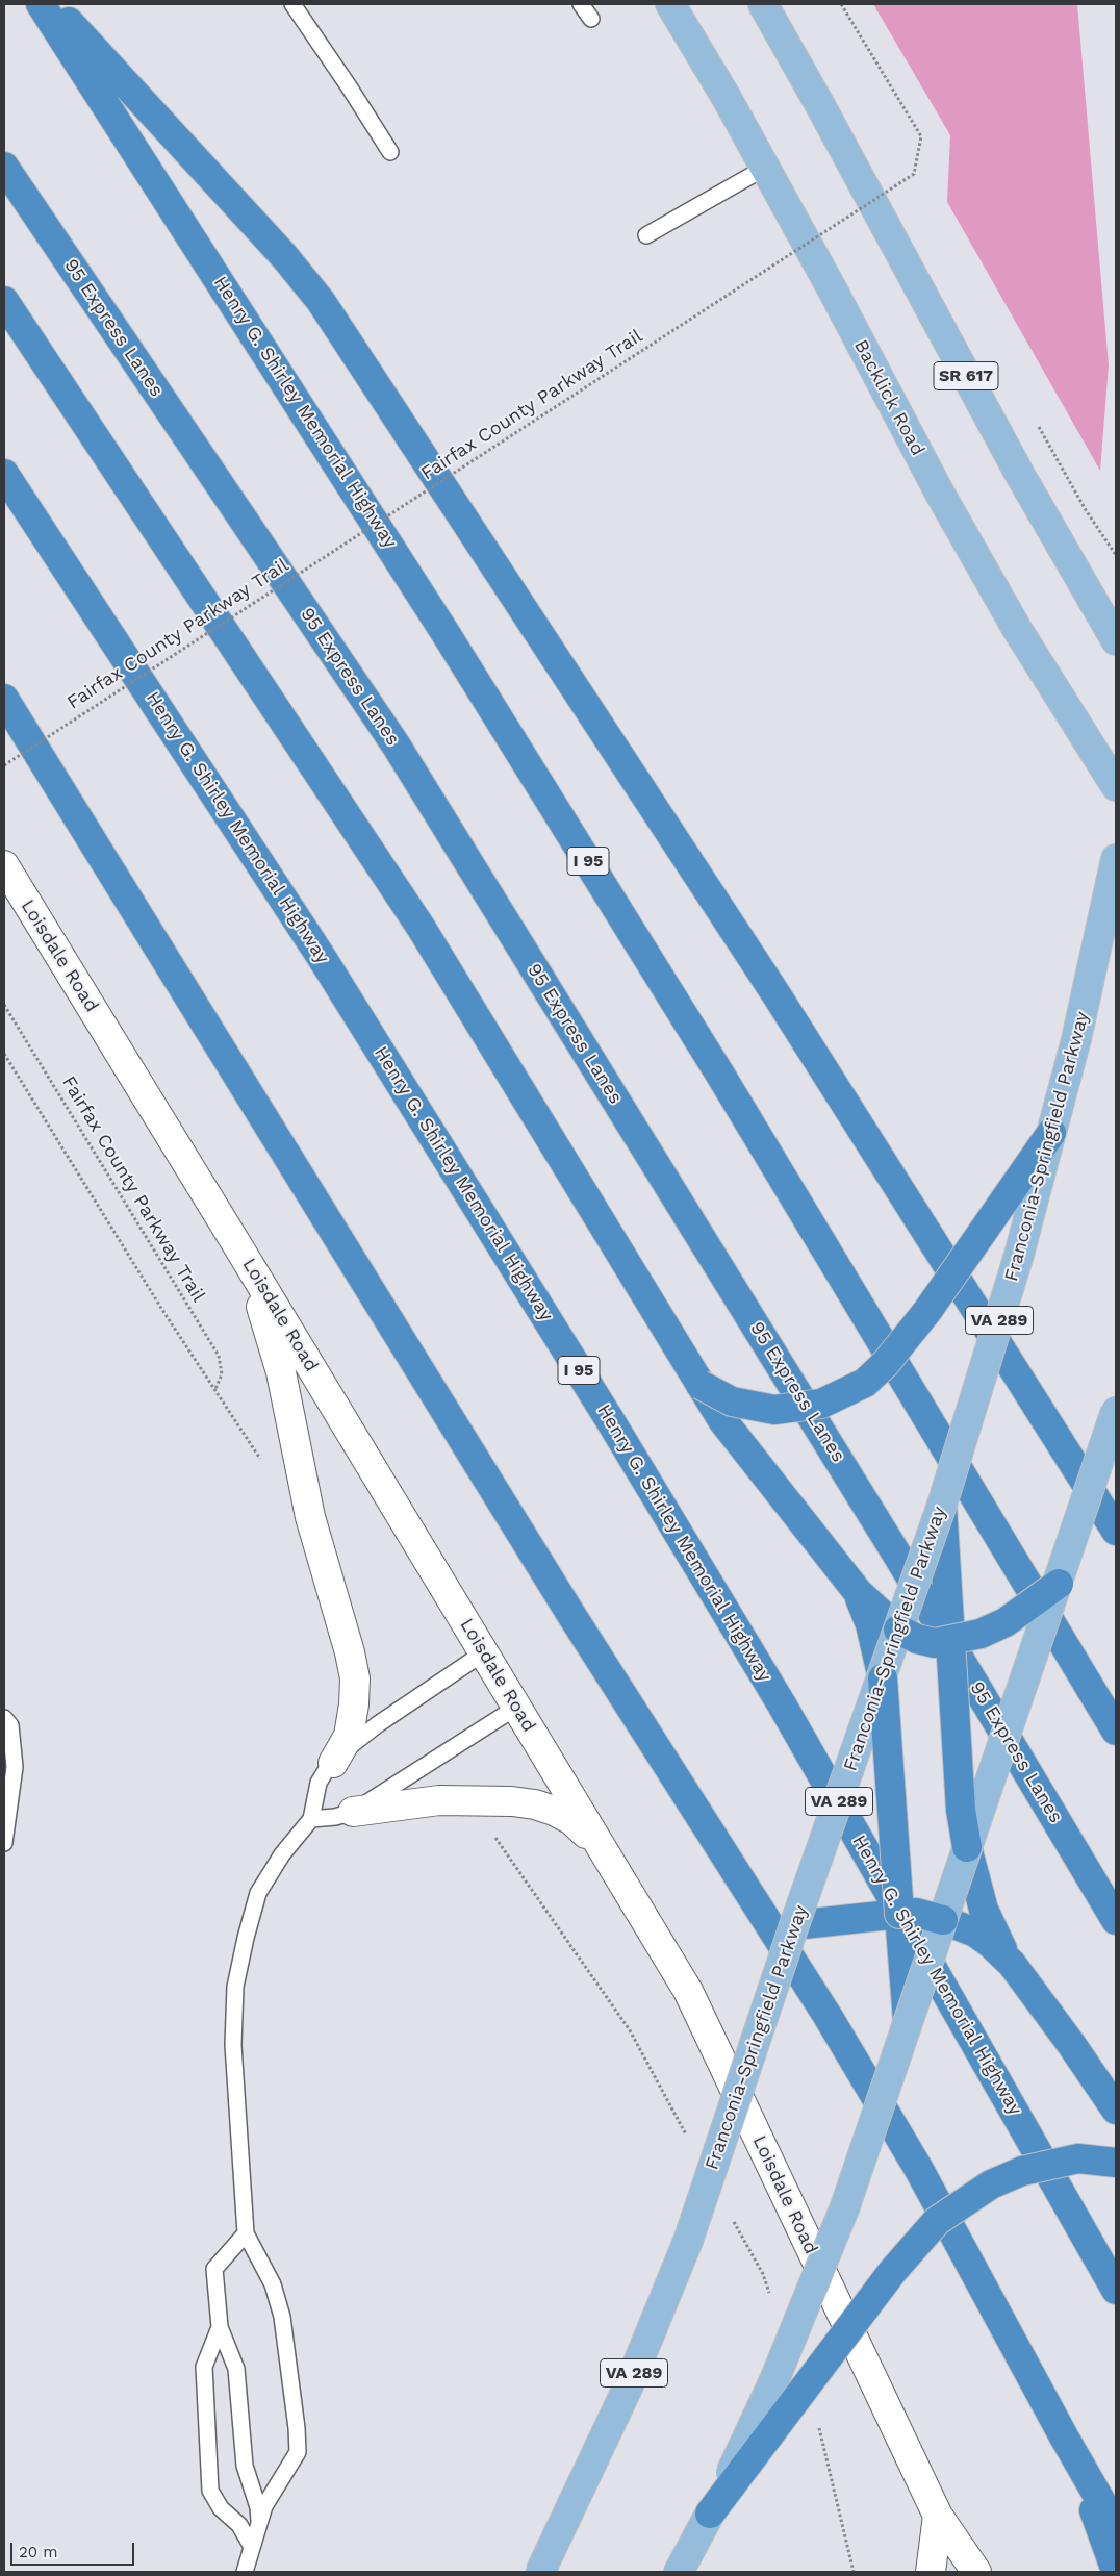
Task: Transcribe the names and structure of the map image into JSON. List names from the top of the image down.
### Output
{
  "streets": {
    "highway": ["95 Express Lanes", "Henry G. Shirley Memorial Highway", "I 95"],
    "main road": [
      "SR 617",
      "Backlick Road",
      "Loisdale Road",
      "Franconia-Springfield Parkway",
      "VA 289"
    ],
    "path": ["Fairfax County Parkway Trail"]
  },
  "scale_bar": "20 m"
}
